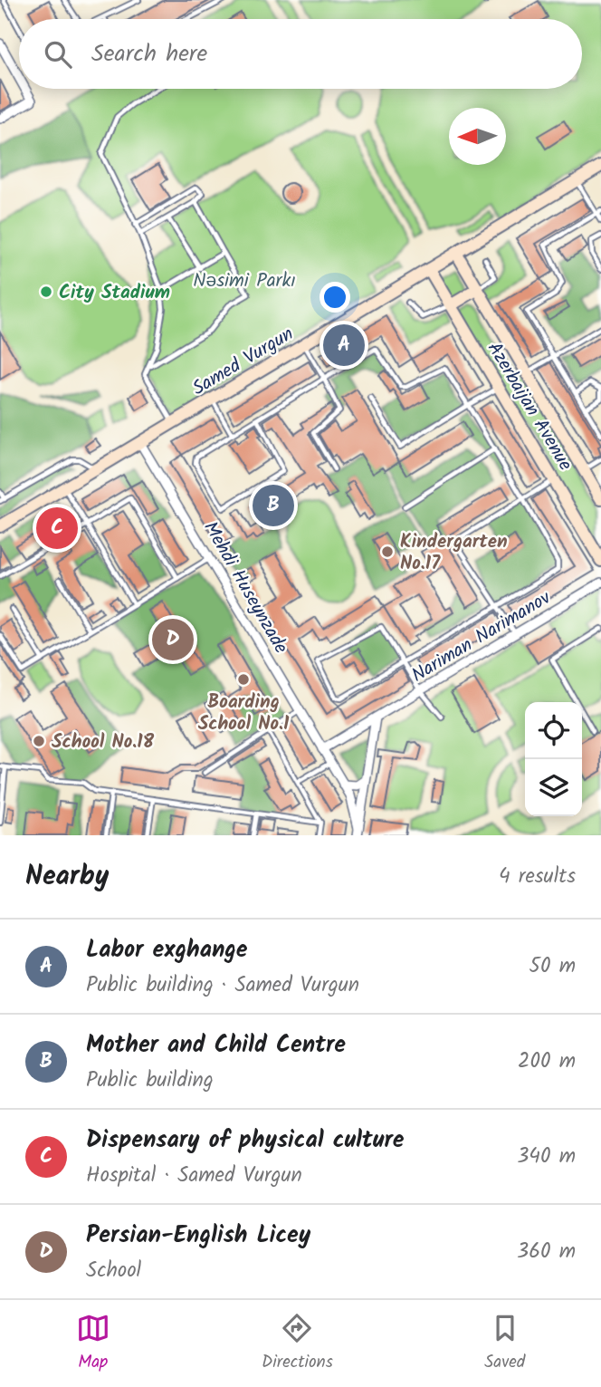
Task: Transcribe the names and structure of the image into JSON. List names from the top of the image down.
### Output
{
  "streets": {
    "main road": ["Samed Vurgun", "Azerbaijan Avenue"],
    "street": ["Mehdi Huseynzade", "Nariman Narimanov"]
  },
  "crossings": [
    ["Samed Vurgun", "Azerbaijan Avenue"],
    ["Samed Vurgun", "Mehdi Huseynzade"],
    ["Mehdi Huseynzade", "Nariman Narimanov"]
  ],
  "parks": ["Nəsimi Parkı"],
  "places": [
    "City Stadium",
    "Kindergarten No.17",
    "Boarding School No.1",
    "School No.18"
  ],
  "north": "left",
  "page": {
    "search": "Search here",
    "pins": [
      "A",
      "B",
      "C",
      "D"
    ],
    "heading": ["Nearby", "4 results"],
    "list": [
      {
        "mark": "A",
        "name": "Labor exghange",
        "note": "Public building · Samed Vurgun",
        "value": "50 m"
      },
      {
        "mark": "B",
        "name": "Mother and Child Centre",
        "note": "Public building",
        "value": "200 m"
      },
      {
        "mark": "C",
        "name": "Dispensary of physical culture",
        "note": "Hospital · Samed Vurgun",
        "value": "340 m"
      },
      {
        "mark": "D",
        "name": "Persian-English Licey",
        "note": "School",
        "value": "360 m"
      }
    ],
    "nav": ["Map", "Directions", "Saved"]
  }
}
